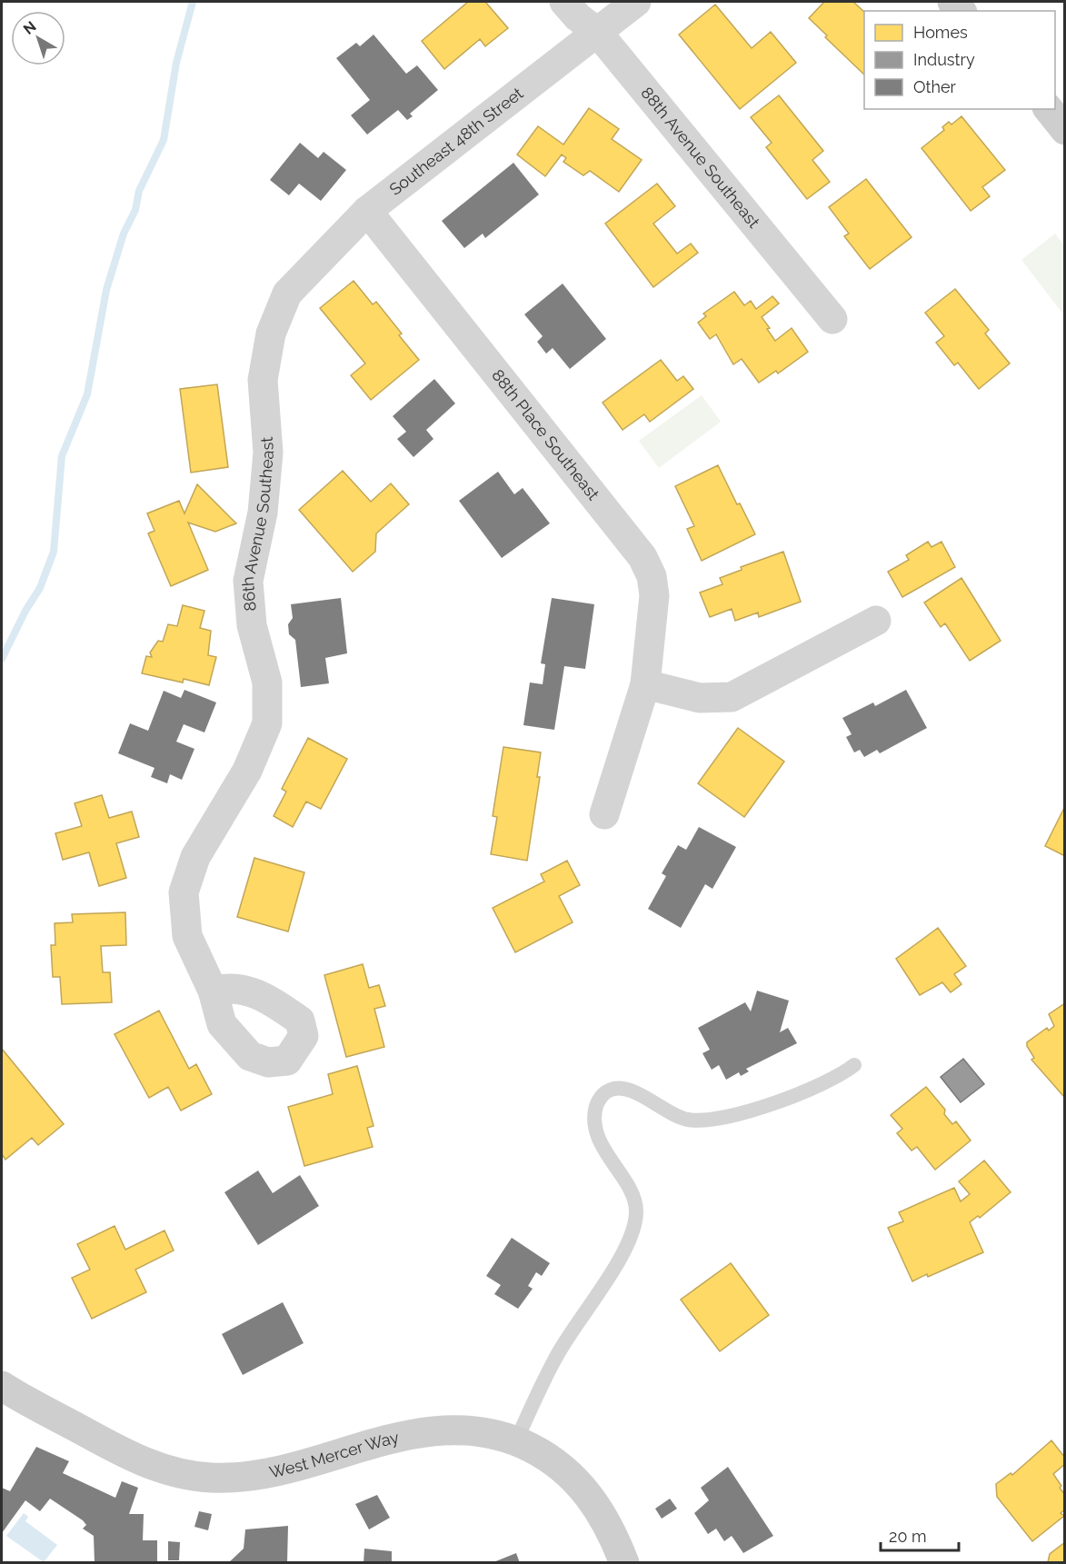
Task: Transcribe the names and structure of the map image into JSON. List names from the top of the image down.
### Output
{
  "streets": {
    "street": [
      "Southeast 48th Street",
      "88th Avenue Southeast",
      "88th Place Southeast",
      "86th Avenue Southeast",
      "West Mercer Way"
    ]
  },
  "crossings": [
    ["Southeast 48th Street", "88th Avenue Southeast"],
    ["Southeast 48th Street", "88th Place Southeast"],
    ["Southeast 48th Street", "86th Avenue Southeast"]
  ],
  "legend": ["Homes", "Industry", "Other"],
  "scale_bar": "20 m",
  "north": "top left"
}
